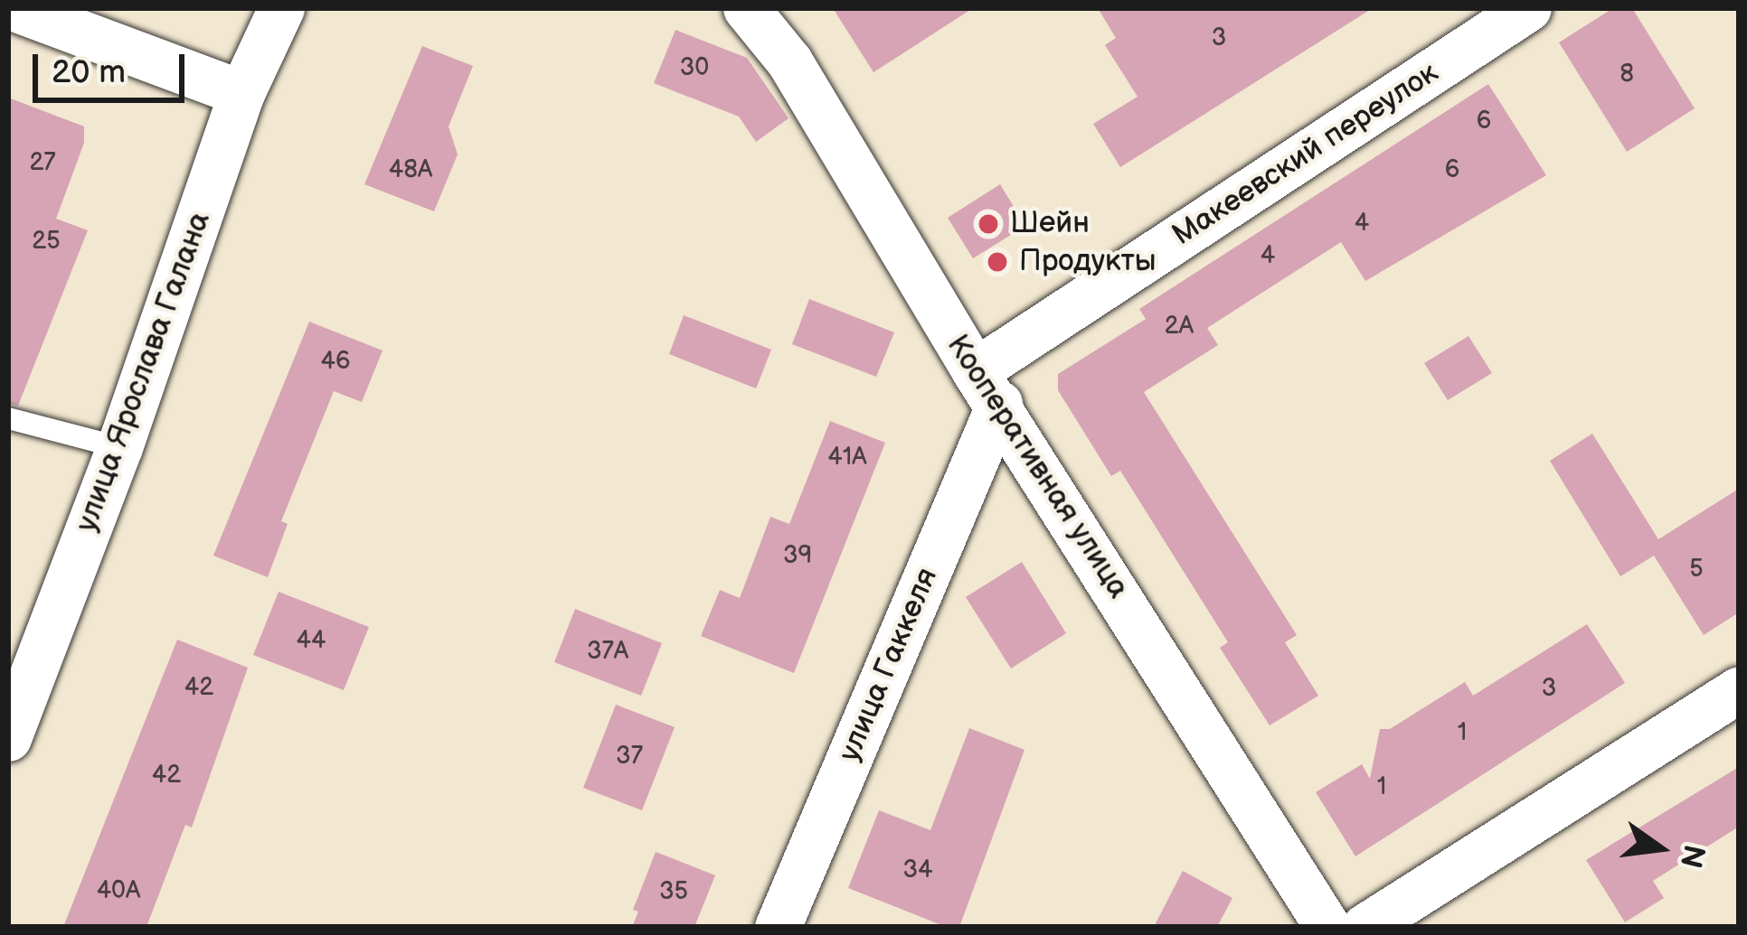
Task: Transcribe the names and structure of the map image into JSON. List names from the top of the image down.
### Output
{
  "streets": {
    "street": [
      "Макеевский переулок",
      "улица Ярослава Галана",
      "Кооперативная улица",
      "улица Гаккеля"
    ]
  },
  "crossings": [
    ["Макеевский переулок", "Кооперативная улица"],
    ["Макеевский переулок", "улица Гаккеля"],
    ["Кооперативная улица", "улица Гаккеля"]
  ],
  "places": ["Шейн", "Продукты"],
  "house_numbers": [
    "3",
    "30",
    "8",
    "6",
    "27",
    "48А",
    "6",
    "4",
    "25",
    "4",
    "2А",
    "46",
    "41А",
    "39",
    "5",
    "44",
    "37А",
    "42",
    "3",
    "1",
    "37",
    "42",
    "1",
    "34",
    "40А",
    "35"
  ],
  "scale_bar": "20 m",
  "north": "right"
}
